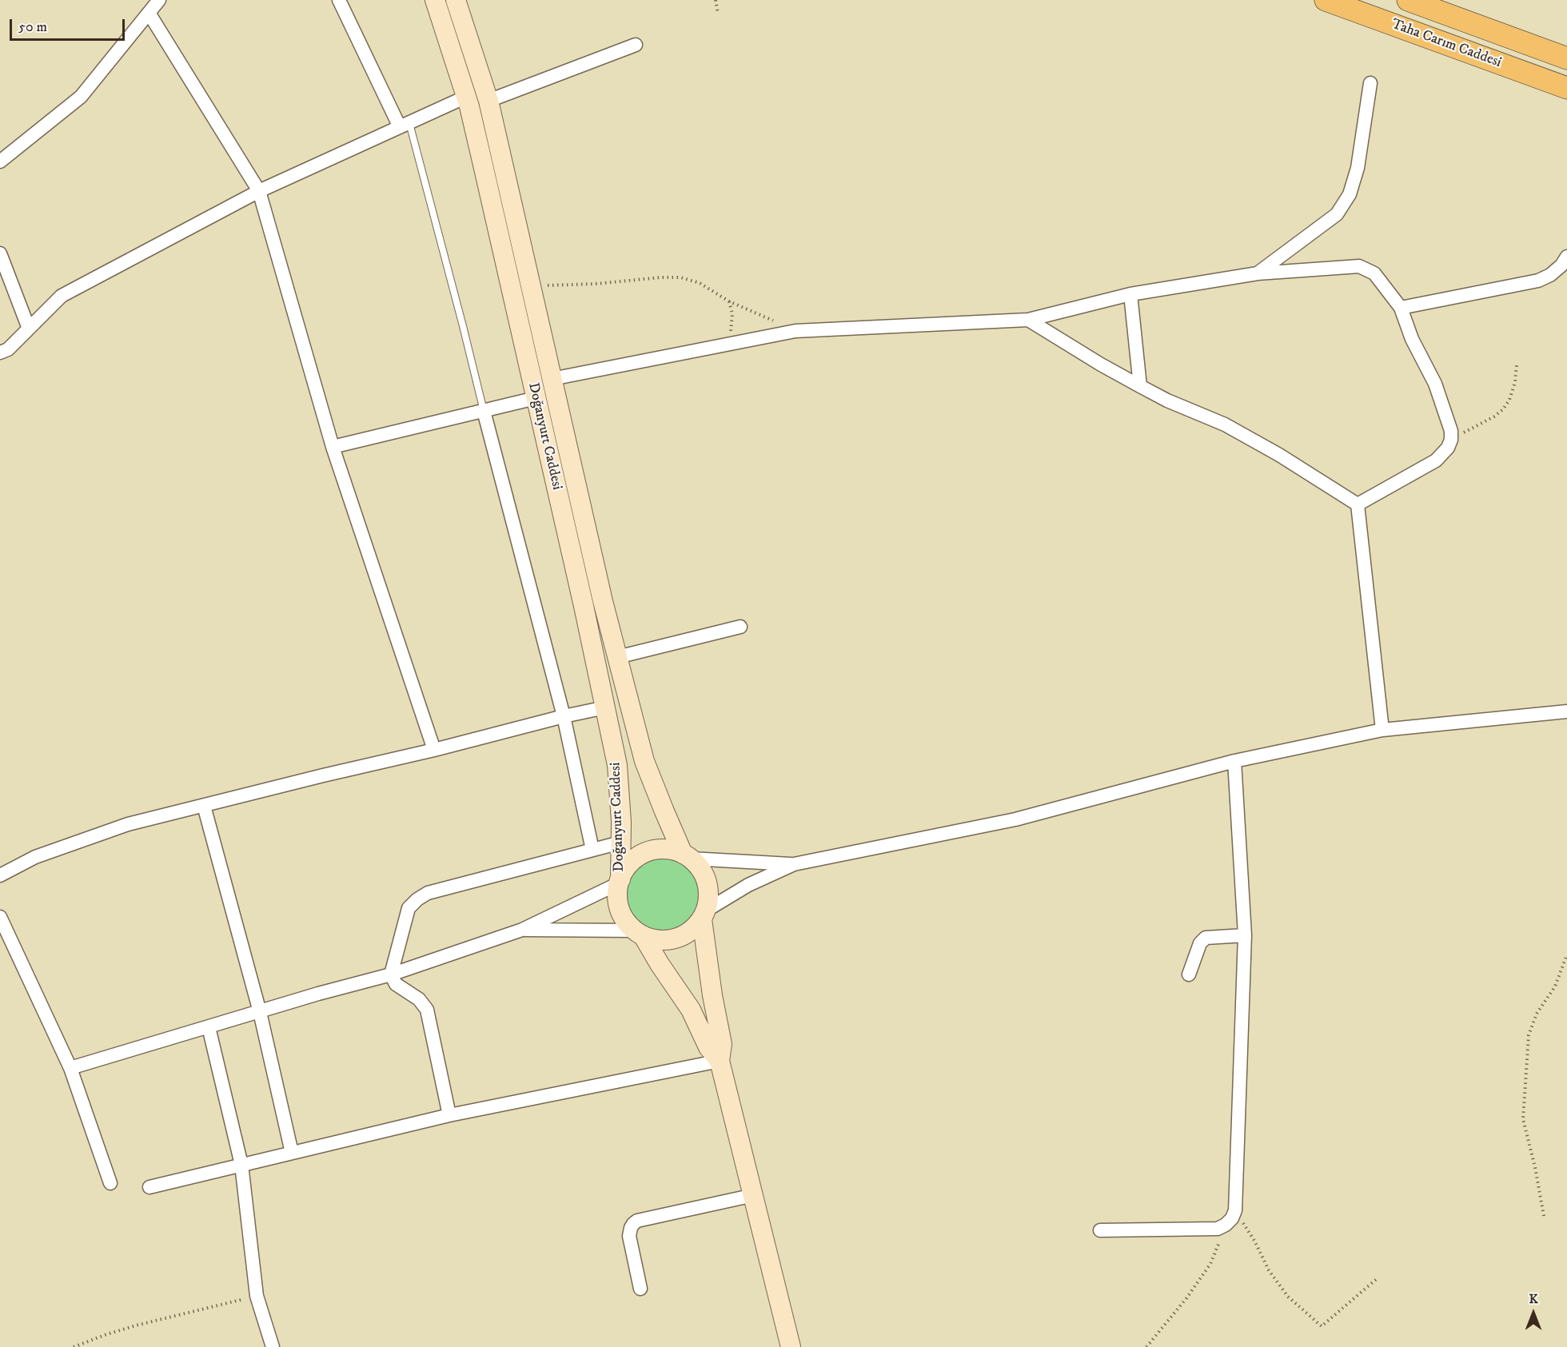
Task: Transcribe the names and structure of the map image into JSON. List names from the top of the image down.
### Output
{
  "streets": {
    "main road": ["Taha Carım Caddesi"],
    "street": ["Doğanyurt Caddesi"]
  },
  "scale_bar": "50 m",
  "north": "top"
}
